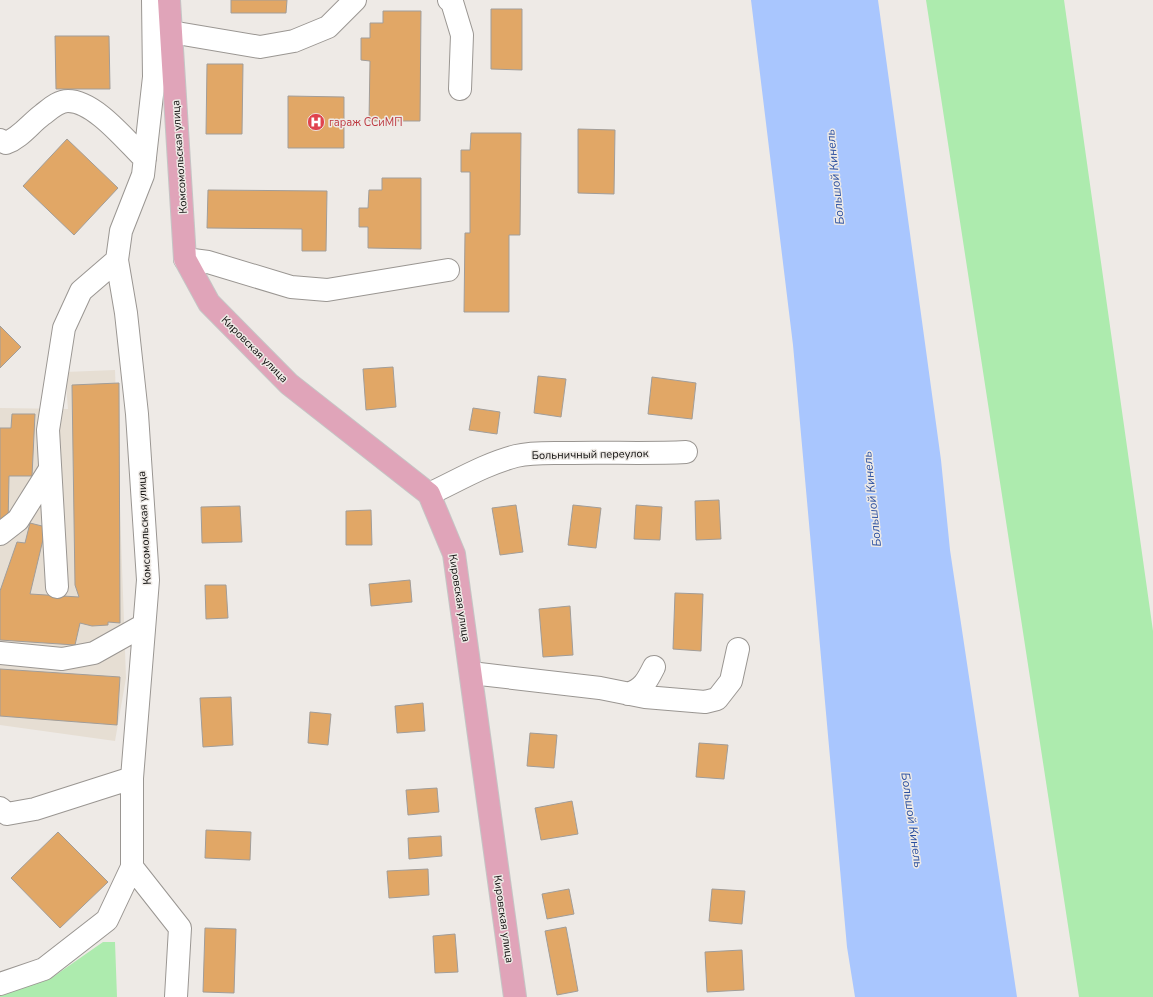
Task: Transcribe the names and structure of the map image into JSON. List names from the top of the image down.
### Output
{
  "streets": {
    "main road": ["Комсомольская улица", "Кировская улица"],
    "street": ["Больничный переулок"]
  },
  "crossings": [
    ["Комсомольская улица", "Кировская улица"],
    ["Кировская улица", "Больничный переулок"]
  ],
  "water": ["Большой Кинель"],
  "places": {
    "hospital": ["гараж ССиМП"]
  }
}
